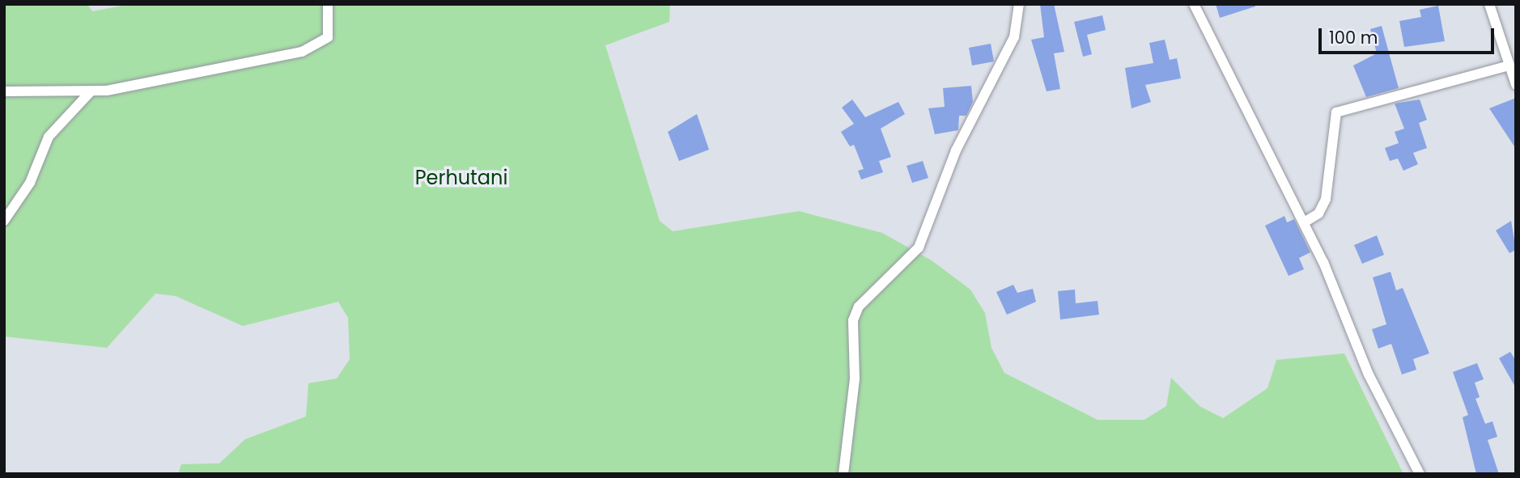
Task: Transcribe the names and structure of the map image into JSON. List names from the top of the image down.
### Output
{
  "parks": ["Perhutani"],
  "scale_bar": "100 m"
}
